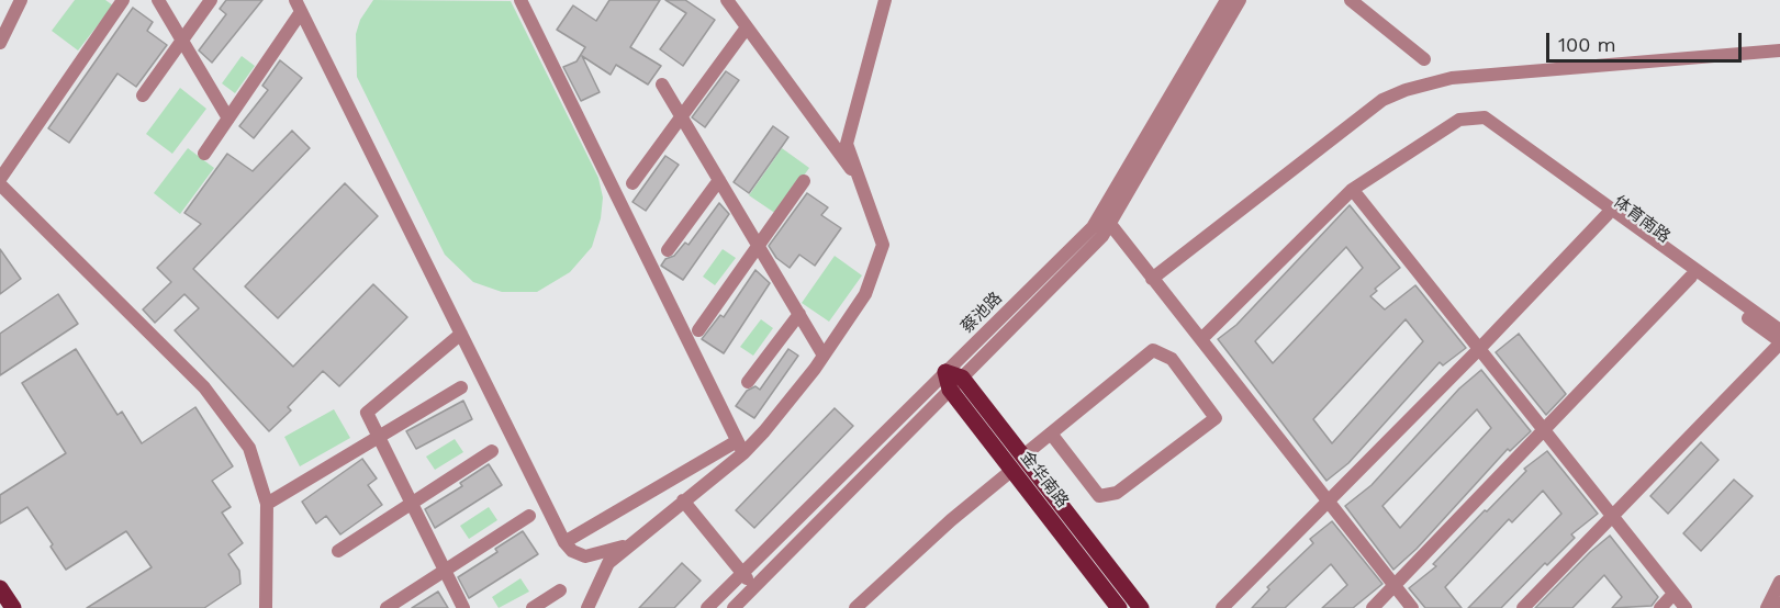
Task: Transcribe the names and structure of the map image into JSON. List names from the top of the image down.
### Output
{
  "streets": {
    "main road": ["金华南路"],
    "street": ["体育南路", "蔡池路"]
  },
  "crossings": [
    ["蔡池路", "金华南路"]
  ],
  "scale_bar": "100 m"
}
